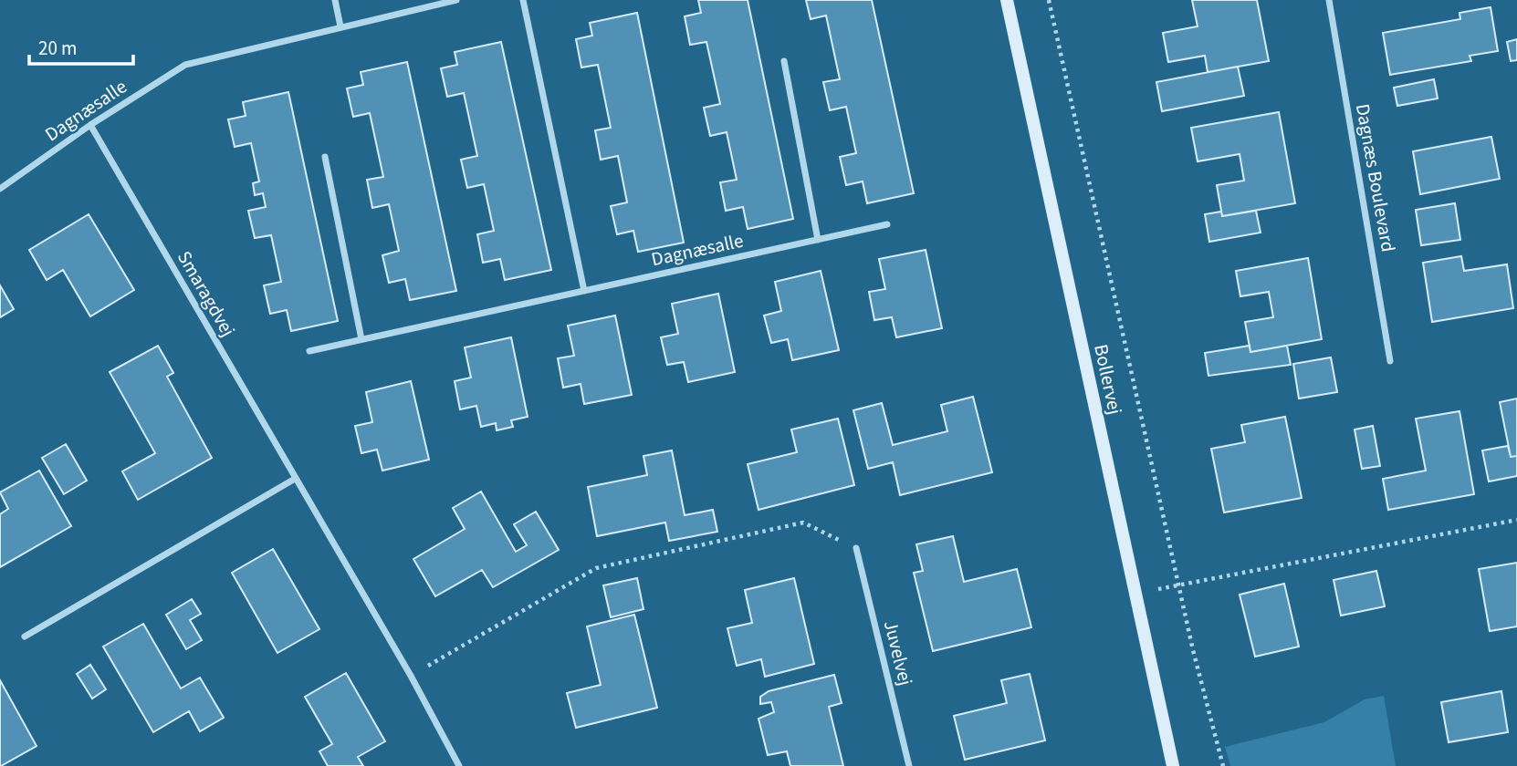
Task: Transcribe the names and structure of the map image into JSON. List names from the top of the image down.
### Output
{
  "streets": {
    "main road": ["Bollervej"],
    "street": [
      "Dagnæsalle",
      "Dagnæs Boulevard",
      "Smaragdvej",
      "Juvelvej"
    ]
  },
  "crossings": [
    ["Dagnæsalle", "Smaragdvej"]
  ],
  "scale_bar": "20 m"
}
